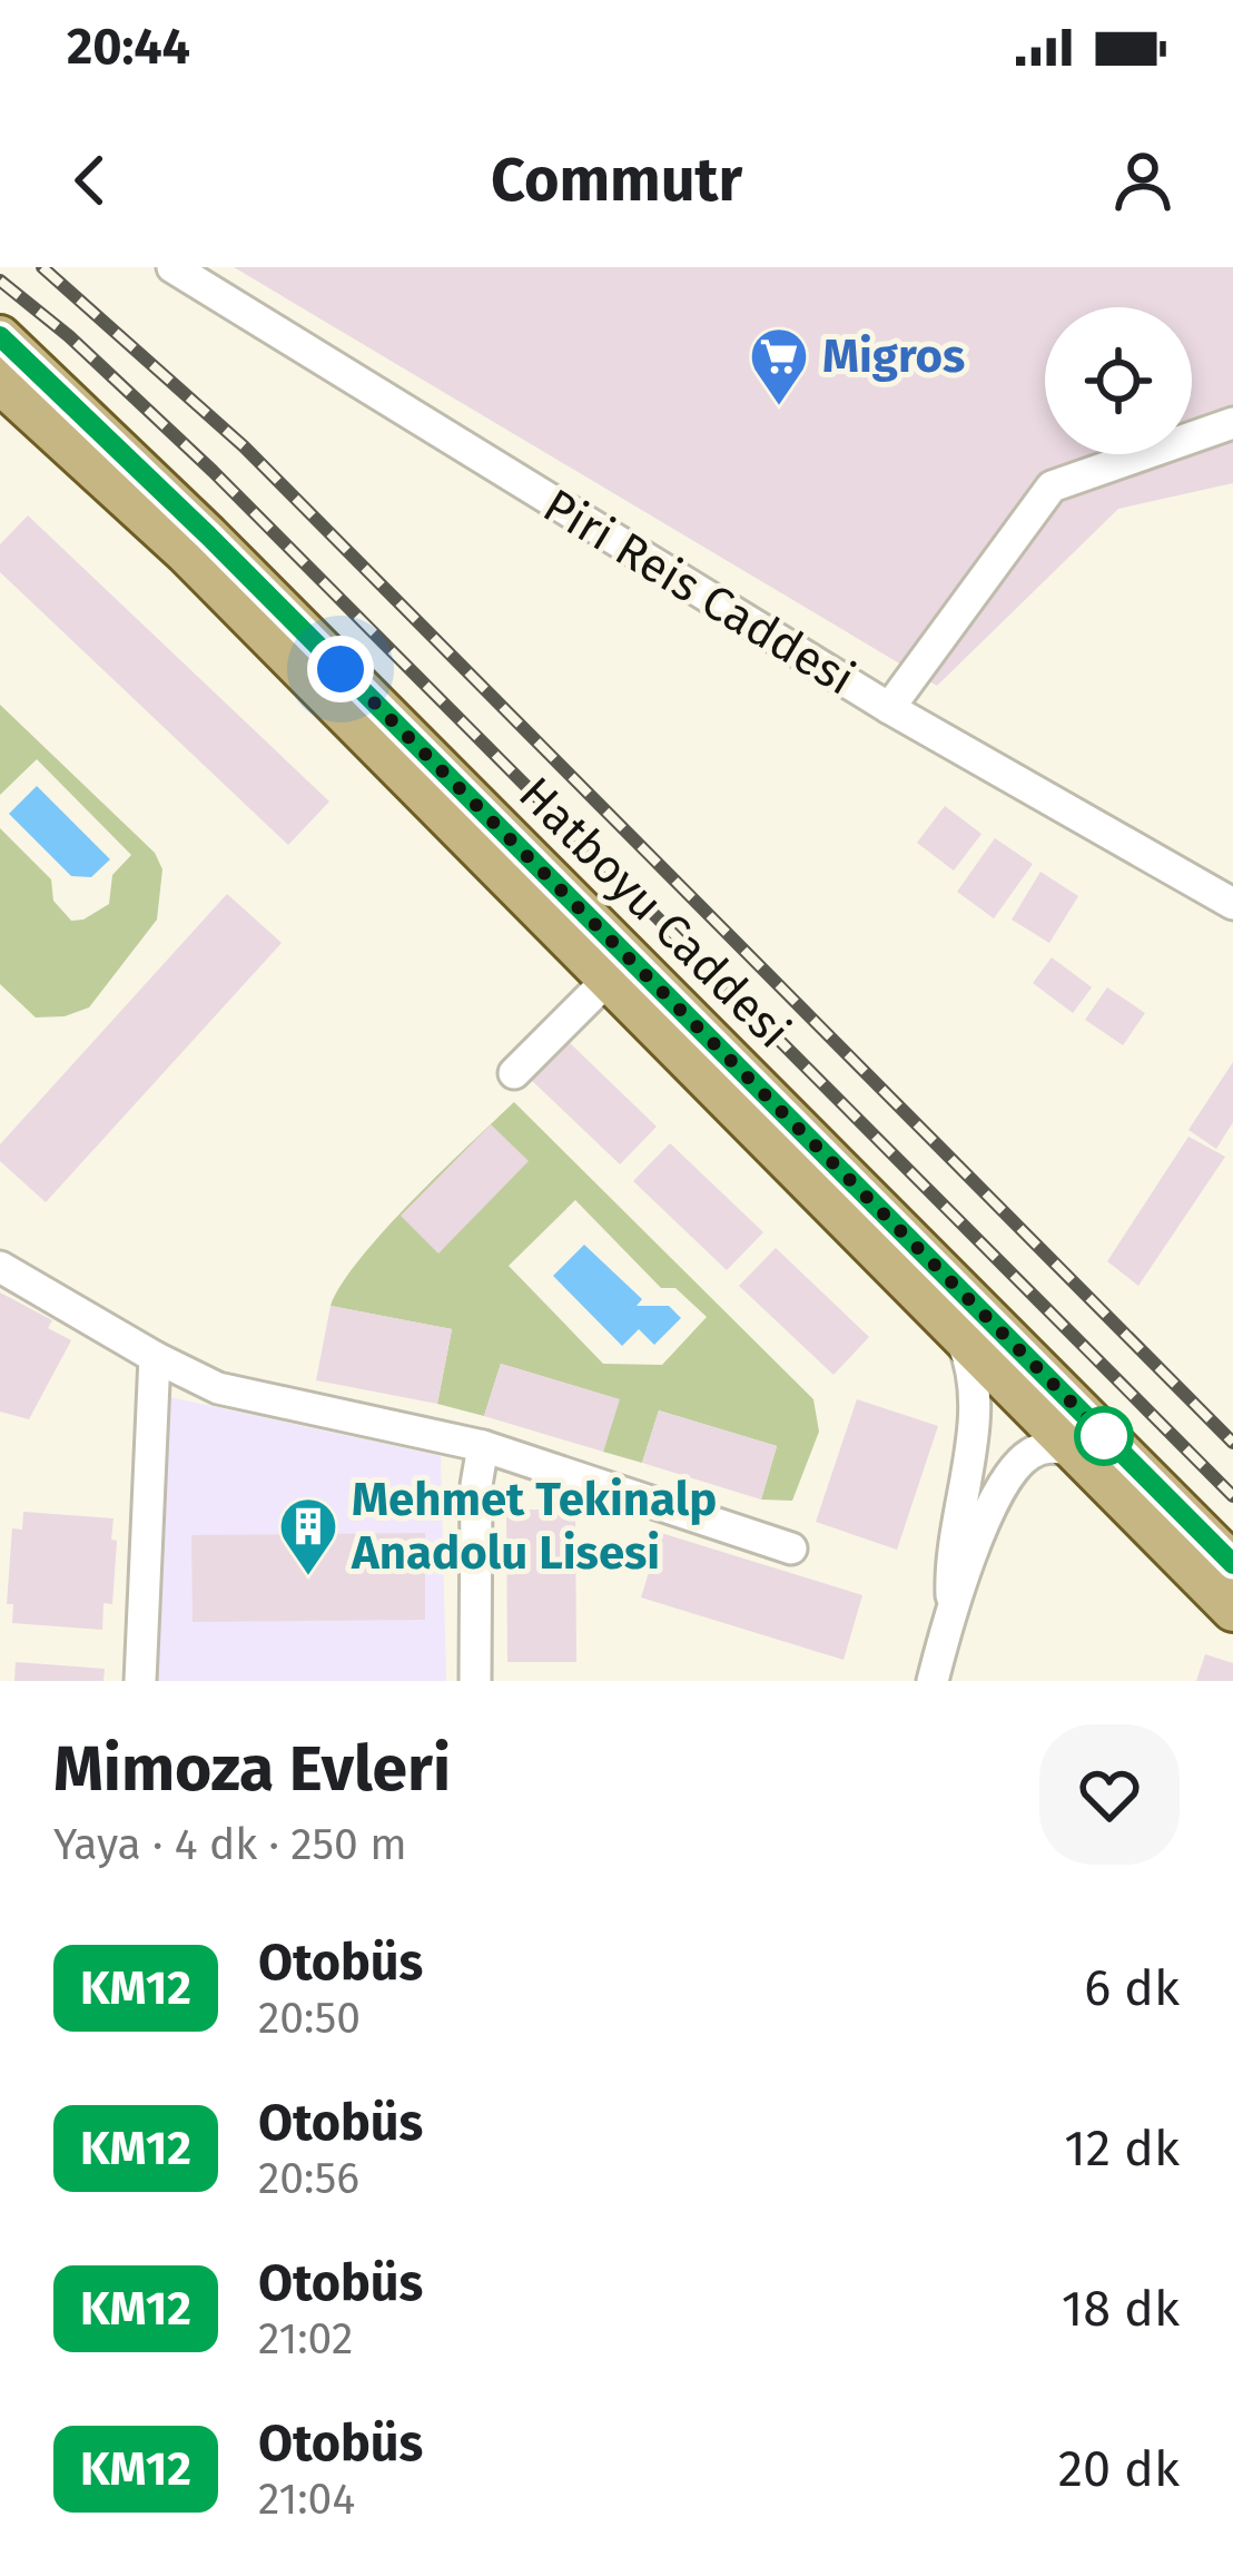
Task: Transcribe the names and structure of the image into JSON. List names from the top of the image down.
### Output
{
  "streets": {
    "main road": ["Hatboyu Caddesi"],
    "street": ["Piri Reis Caddesi"]
  },
  "places": {
    "supermarket": ["Migros"],
    "building": ["Mehmet Tekinalp Anadolu Lisesi"]
  },
  "lines": ["bus line KM12"],
  "page": {
    "status": "20:44",
    "header": "Commutr",
    "heading": ["Mimoza Evleri", "Yaya · 4 dk · 250 m"],
    "list": [
      {
        "mark": "KM12",
        "name": "Otobüs",
        "note": "20:50",
        "value": "6 dk"
      },
      {
        "mark": "KM12",
        "name": "Otobüs",
        "note": "20:56",
        "value": "12 dk"
      },
      {
        "mark": "KM12",
        "name": "Otobüs",
        "note": "21:02",
        "value": "18 dk"
      },
      {
        "mark": "KM12",
        "name": "Otobüs",
        "note": "21:04",
        "value": "20 dk"
      }
    ]
  }
}
